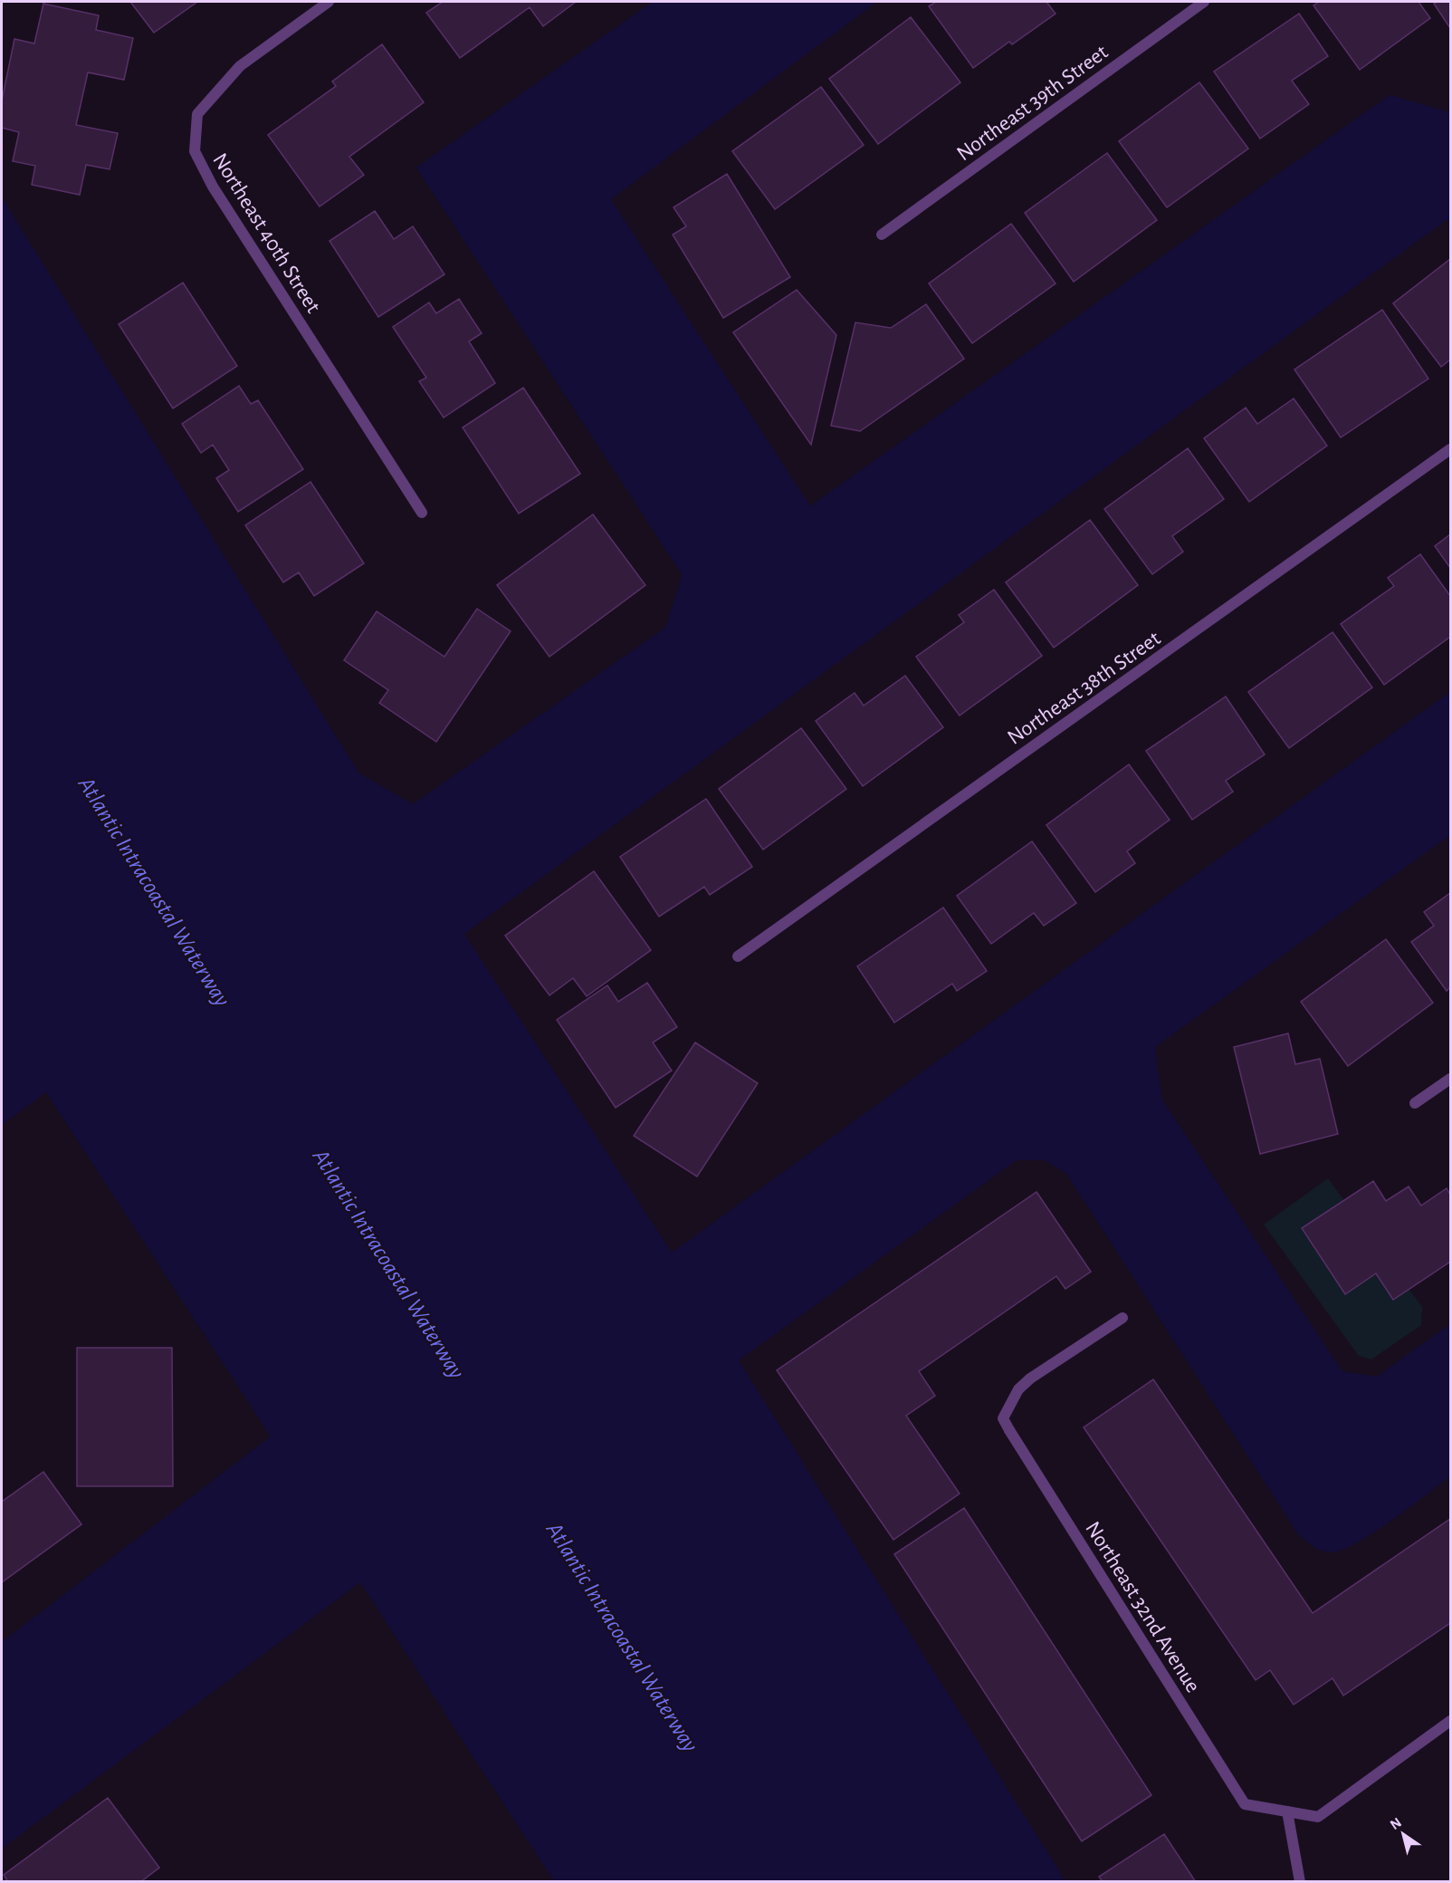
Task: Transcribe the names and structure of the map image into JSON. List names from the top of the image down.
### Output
{
  "streets": {
    "street": [
      "Northeast 39th Street",
      "Northeast 40th Street",
      "Northeast 38th Street",
      "Northeast 32nd Avenue"
    ]
  },
  "water": ["Atlantic Intracoastal Waterway"],
  "north": "top left"
}
